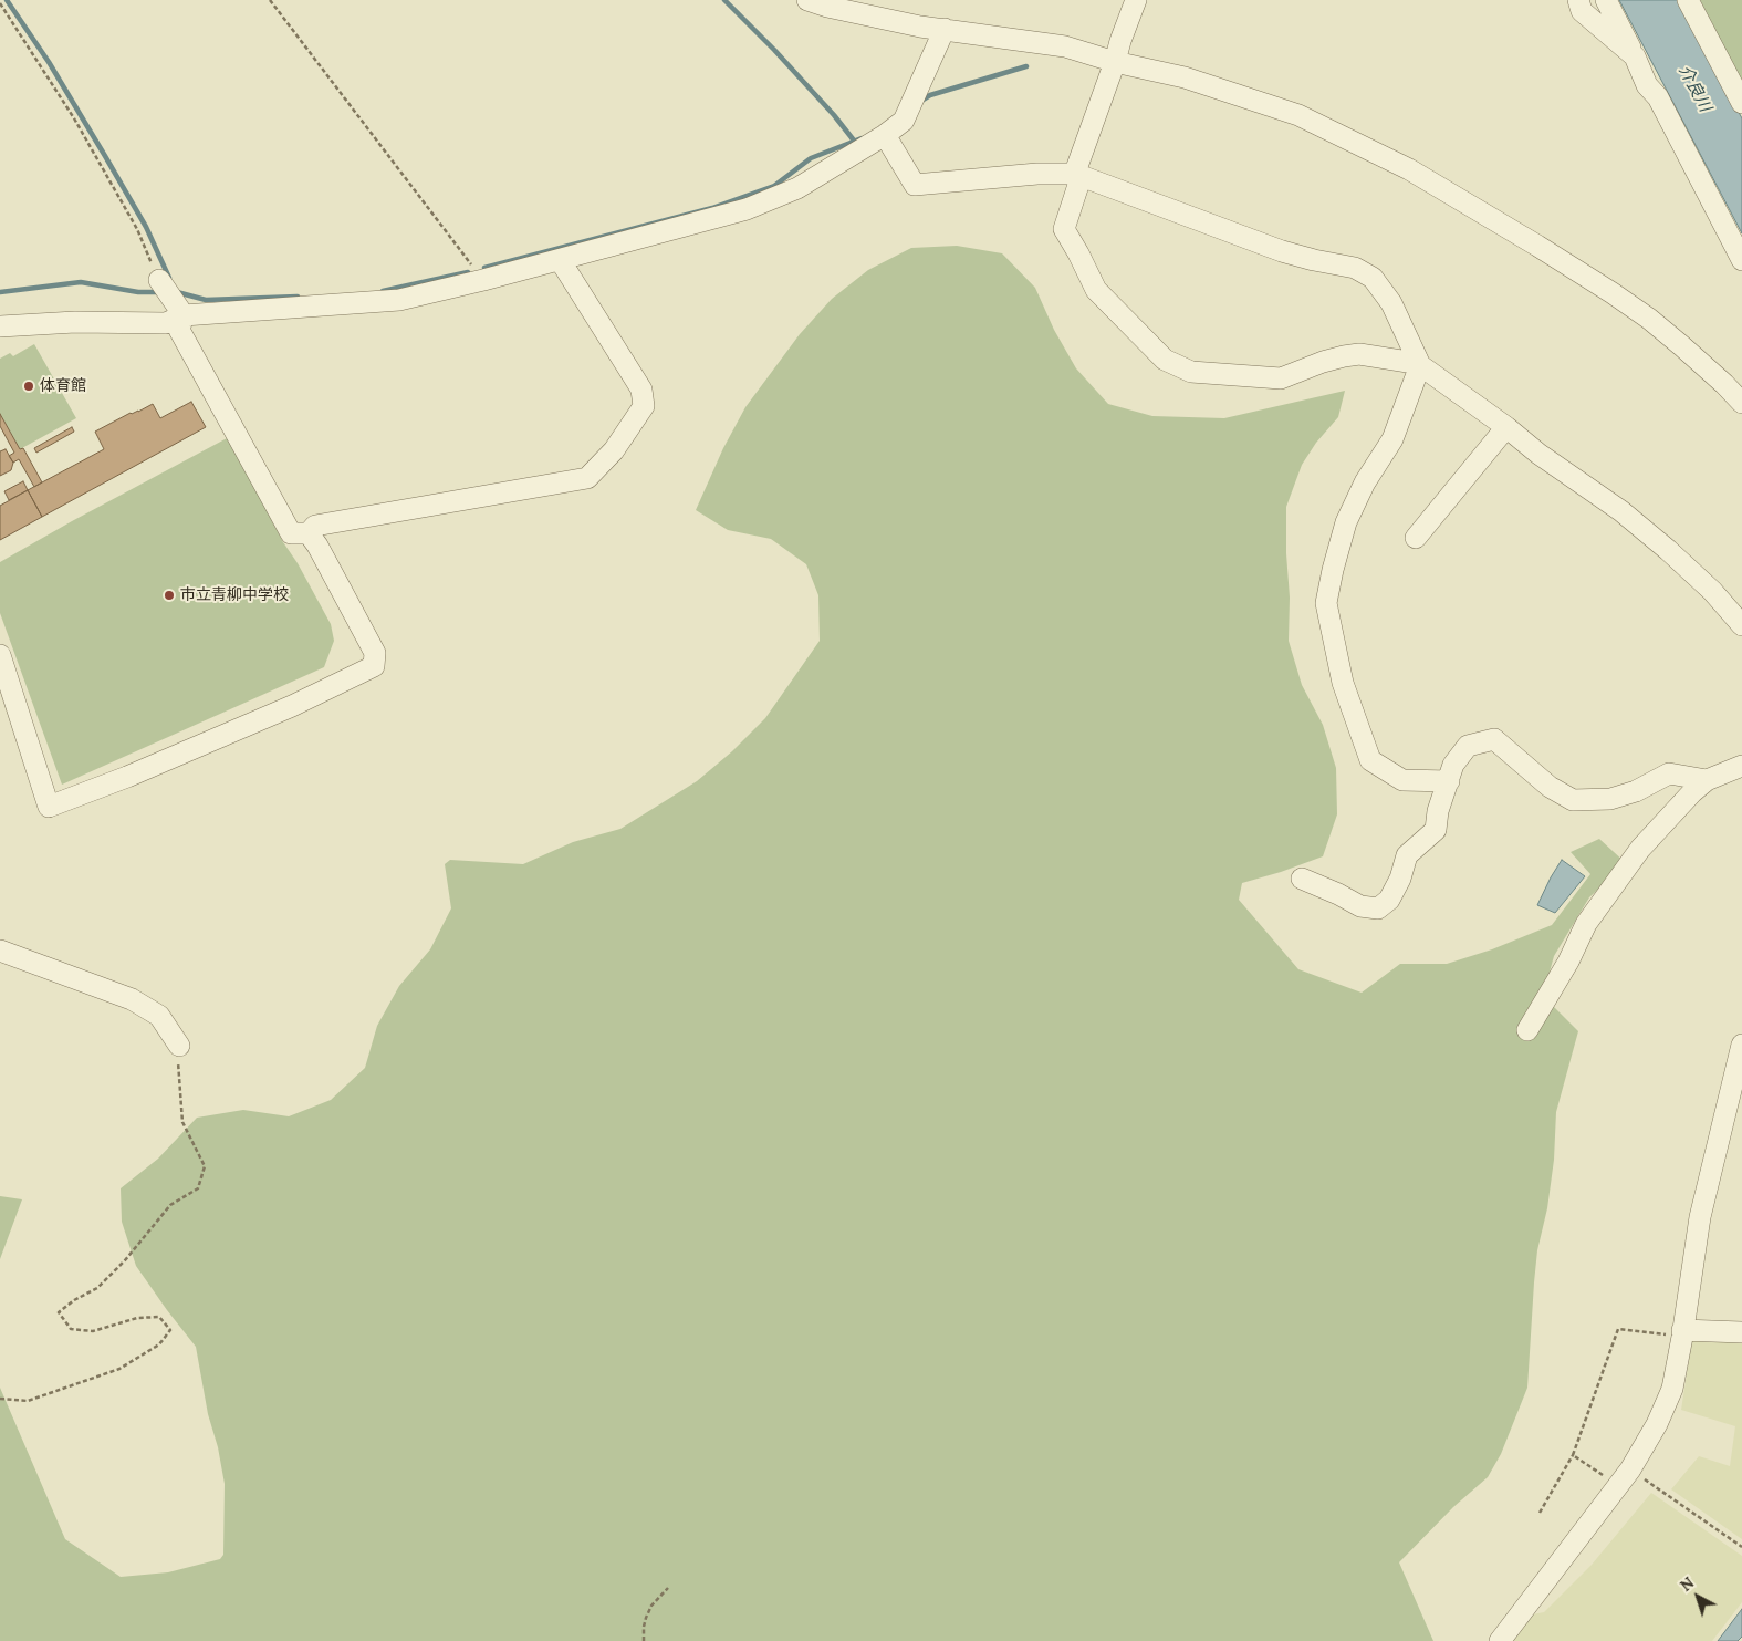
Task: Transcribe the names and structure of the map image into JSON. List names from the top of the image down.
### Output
{
  "water": ["介良川"],
  "places": ["体育館", "市立青柳中学校"],
  "north": "top left"
}
